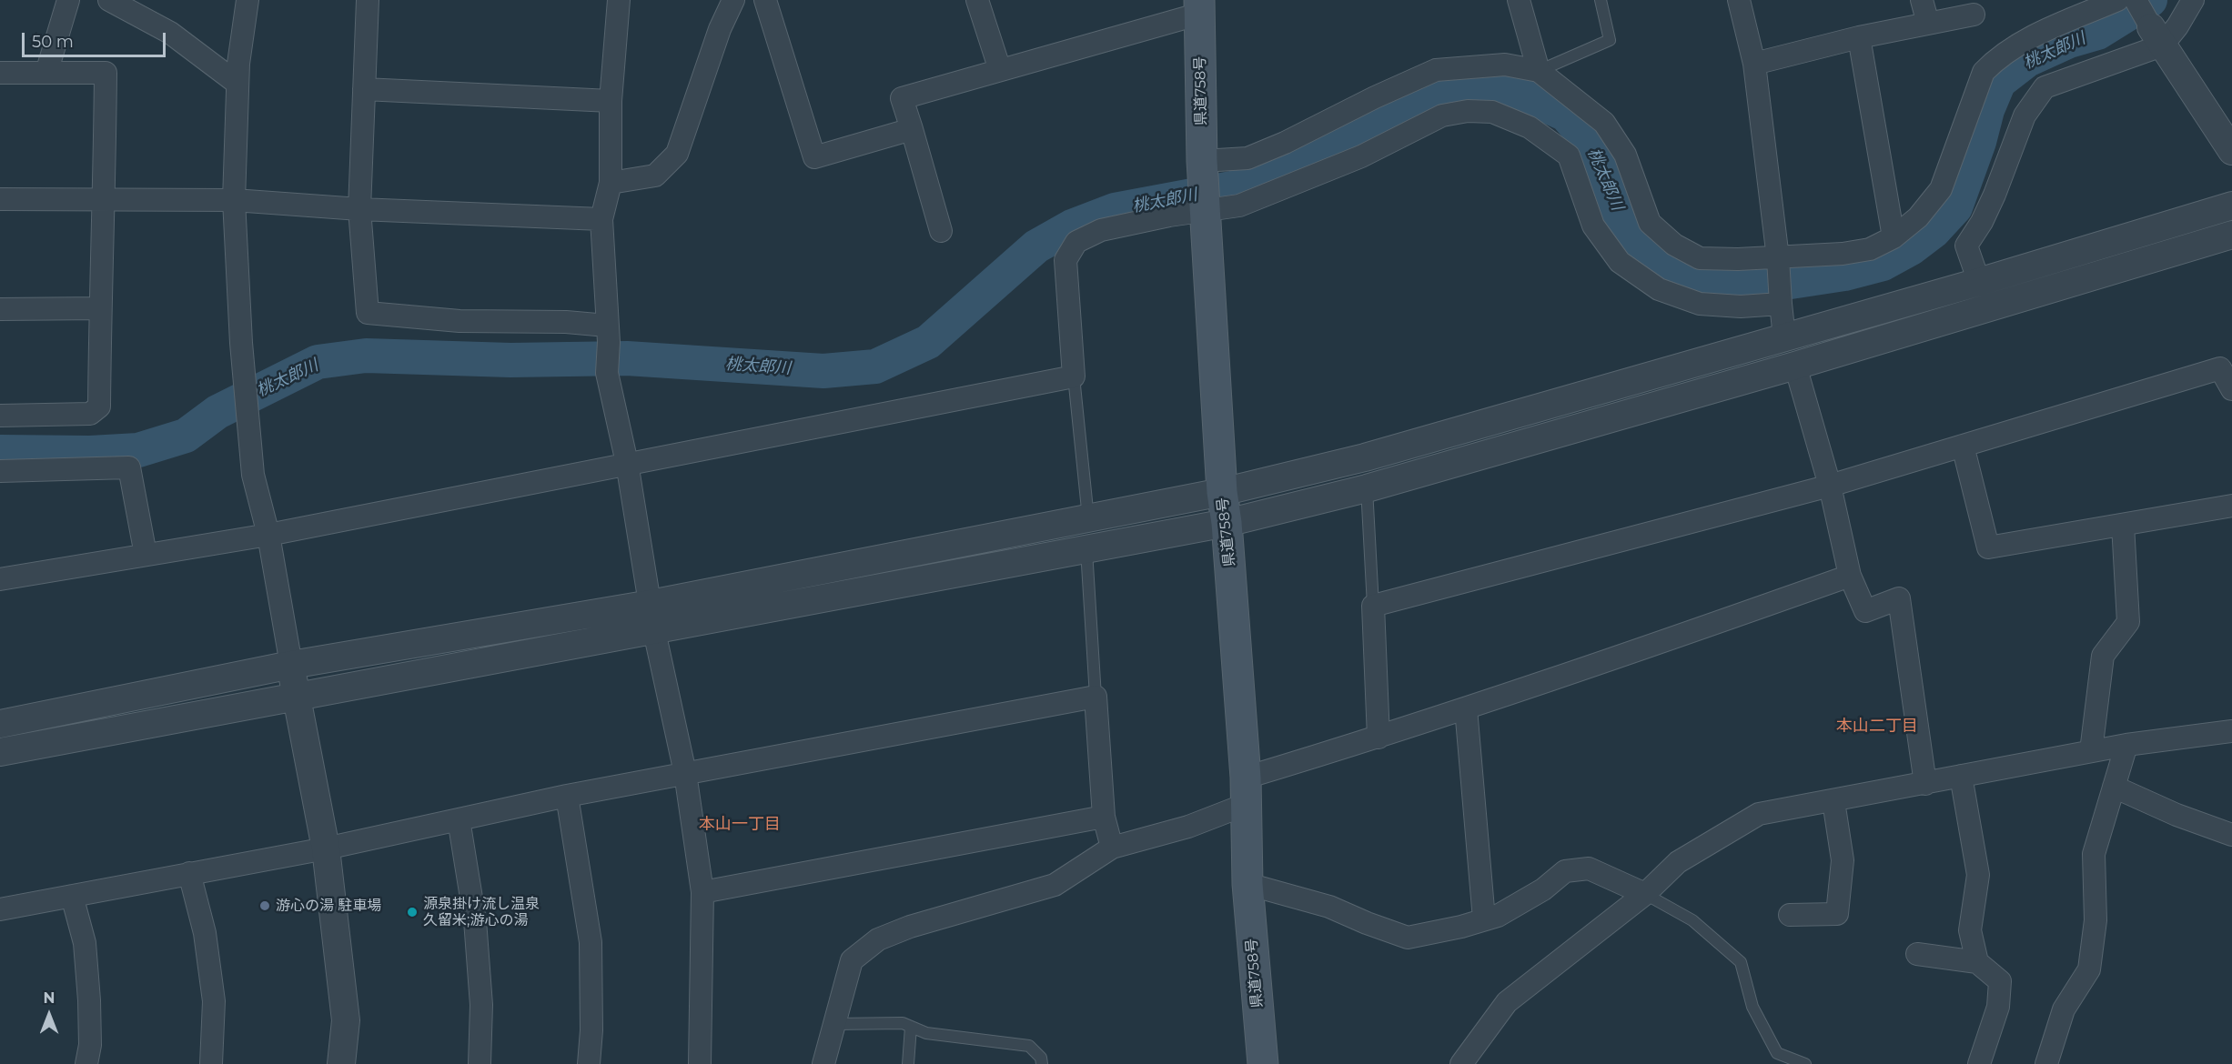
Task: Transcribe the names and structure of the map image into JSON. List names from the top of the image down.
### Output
{
  "streets": {
    "main road": ["県道758号"]
  },
  "districts": ["本山二丁目", "本山一丁目"],
  "water": ["桃太郎川"],
  "places": ["游心の湯 駐車場", "源泉掛け流し温泉 久留米;游心の湯"],
  "scale_bar": "50 m",
  "north": "top"
}
